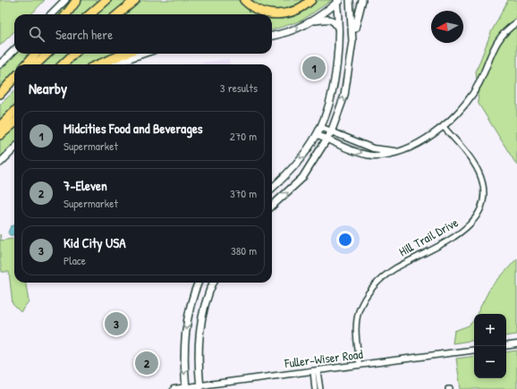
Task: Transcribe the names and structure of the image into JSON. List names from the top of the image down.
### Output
{
  "streets": {
    "street": ["Hill Trail Drive", "Fuller-Wiser Road"]
  },
  "crossings": [
    ["Hill Trail Drive", "Fuller-Wiser Road"]
  ],
  "north": "left",
  "page": {
    "search": "Search here",
    "pins": ["1", "3", "2"],
    "heading": ["Nearby", "3 results"],
    "list": [
      {
        "mark": "1",
        "name": "Midcities Food and Beverages",
        "note": "Supermarket",
        "value": "270 m"
      },
      {
        "mark": "2",
        "name": "7-Eleven",
        "note": "Supermarket",
        "value": "370 m"
      },
      {
        "mark": "3",
        "name": "Kid City USA",
        "note": "Place",
        "value": "380 m"
      }
    ],
    "map_buttons": ["+", "−"]
  }
}
